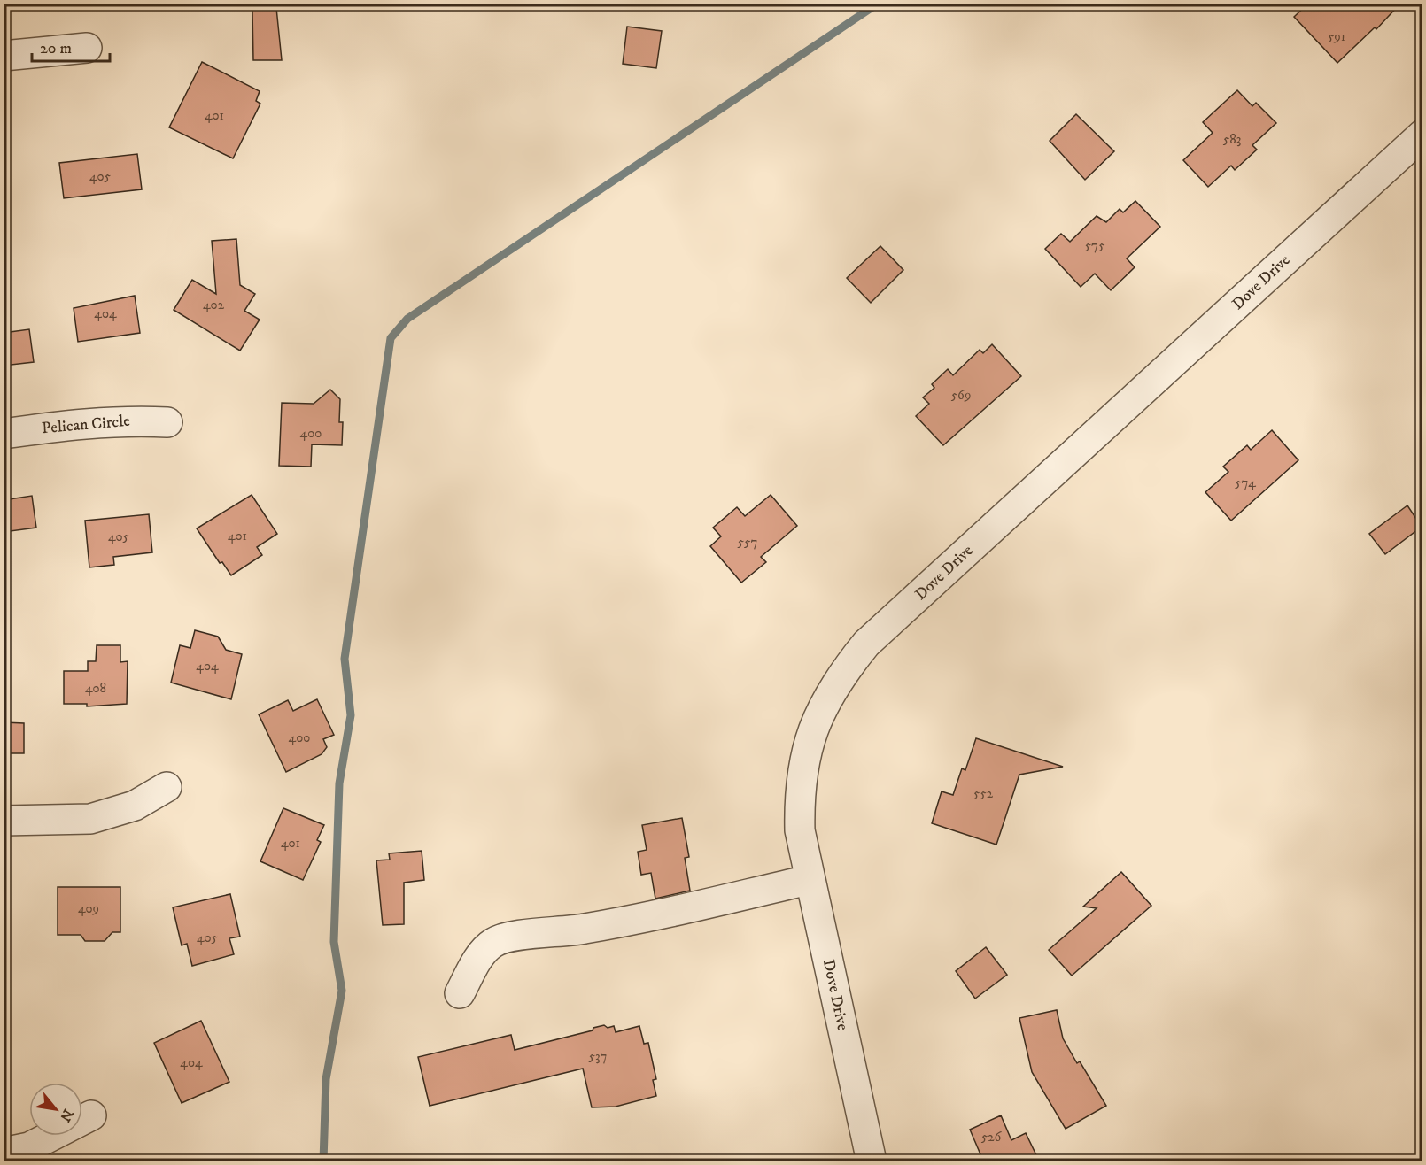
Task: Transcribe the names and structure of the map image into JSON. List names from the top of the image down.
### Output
{
  "streets": {
    "street": ["Dove Drive", "Pelican Circle"]
  },
  "house_numbers": [
    "591",
    "401",
    "583",
    "405",
    "575",
    "402",
    "404",
    "569",
    "400",
    "574",
    "401",
    "405",
    "557",
    "404",
    "408",
    "400",
    "552",
    "401",
    "409",
    "405",
    "537",
    "404",
    "526"
  ],
  "scale_bar": "20 m",
  "north": "bottom right"
}
